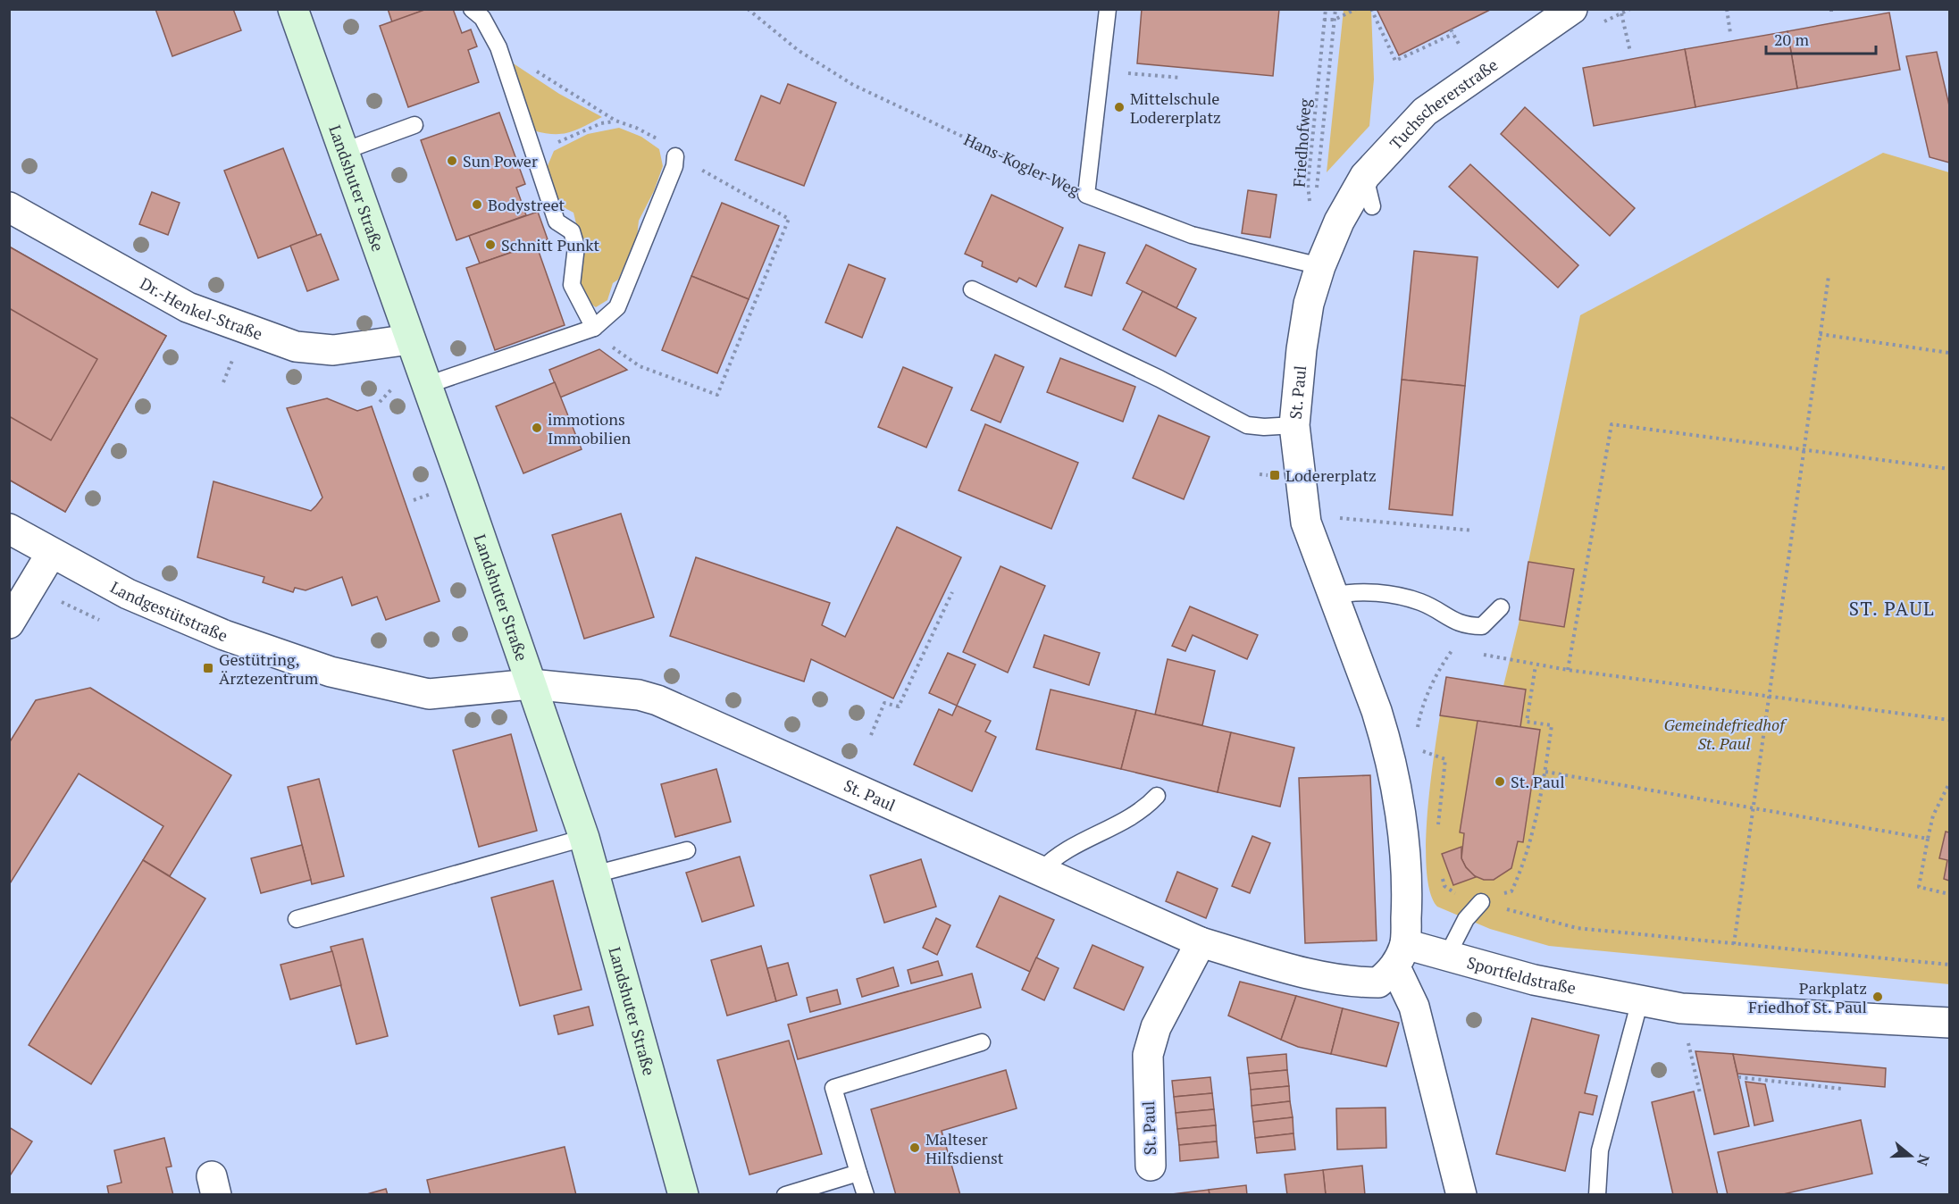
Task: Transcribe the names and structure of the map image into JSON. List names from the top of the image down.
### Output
{
  "streets": {
    "street": [
      "Tuchschererstraße",
      "Landshuter Straße",
      "Dr.-Henkel-Straße",
      "St. Paul",
      "Landgestütstraße",
      "Sportfeldstraße"
    ],
    "lane": ["Hans-Kogler-Weg"],
    "path": ["Friedhofweg"]
  },
  "crossings": [
    ["Tuchschererstraße", "St. Paul"],
    ["Hans-Kogler-Weg", "St. Paul"],
    ["Landshuter Straße", "Dr.-Henkel-Straße"],
    ["Landshuter Straße", "St. Paul"],
    ["Landshuter Straße", "Landgestütstraße"],
    ["St. Paul", "Landgestütstraße"],
    ["St. Paul", "Sportfeldstraße"]
  ],
  "districts": ["ST. PAUL"],
  "parks": ["Gemeindefriedhof St. Paul"],
  "places": {
    "other": [
      "Mittelschule Lodererplatz",
      "Sun Power",
      "Bodystreet",
      "Schnitt Punkt",
      "immotions Immobilien",
      "St. Paul",
      "Parkplatz Friedhof St. Paul",
      "Malteser Hilfsdienst"
    ],
    "transit": ["Lodererplatz", "Gestütring, Ärztezentrum"]
  },
  "scale_bar": "20 m",
  "north": "right"
}
